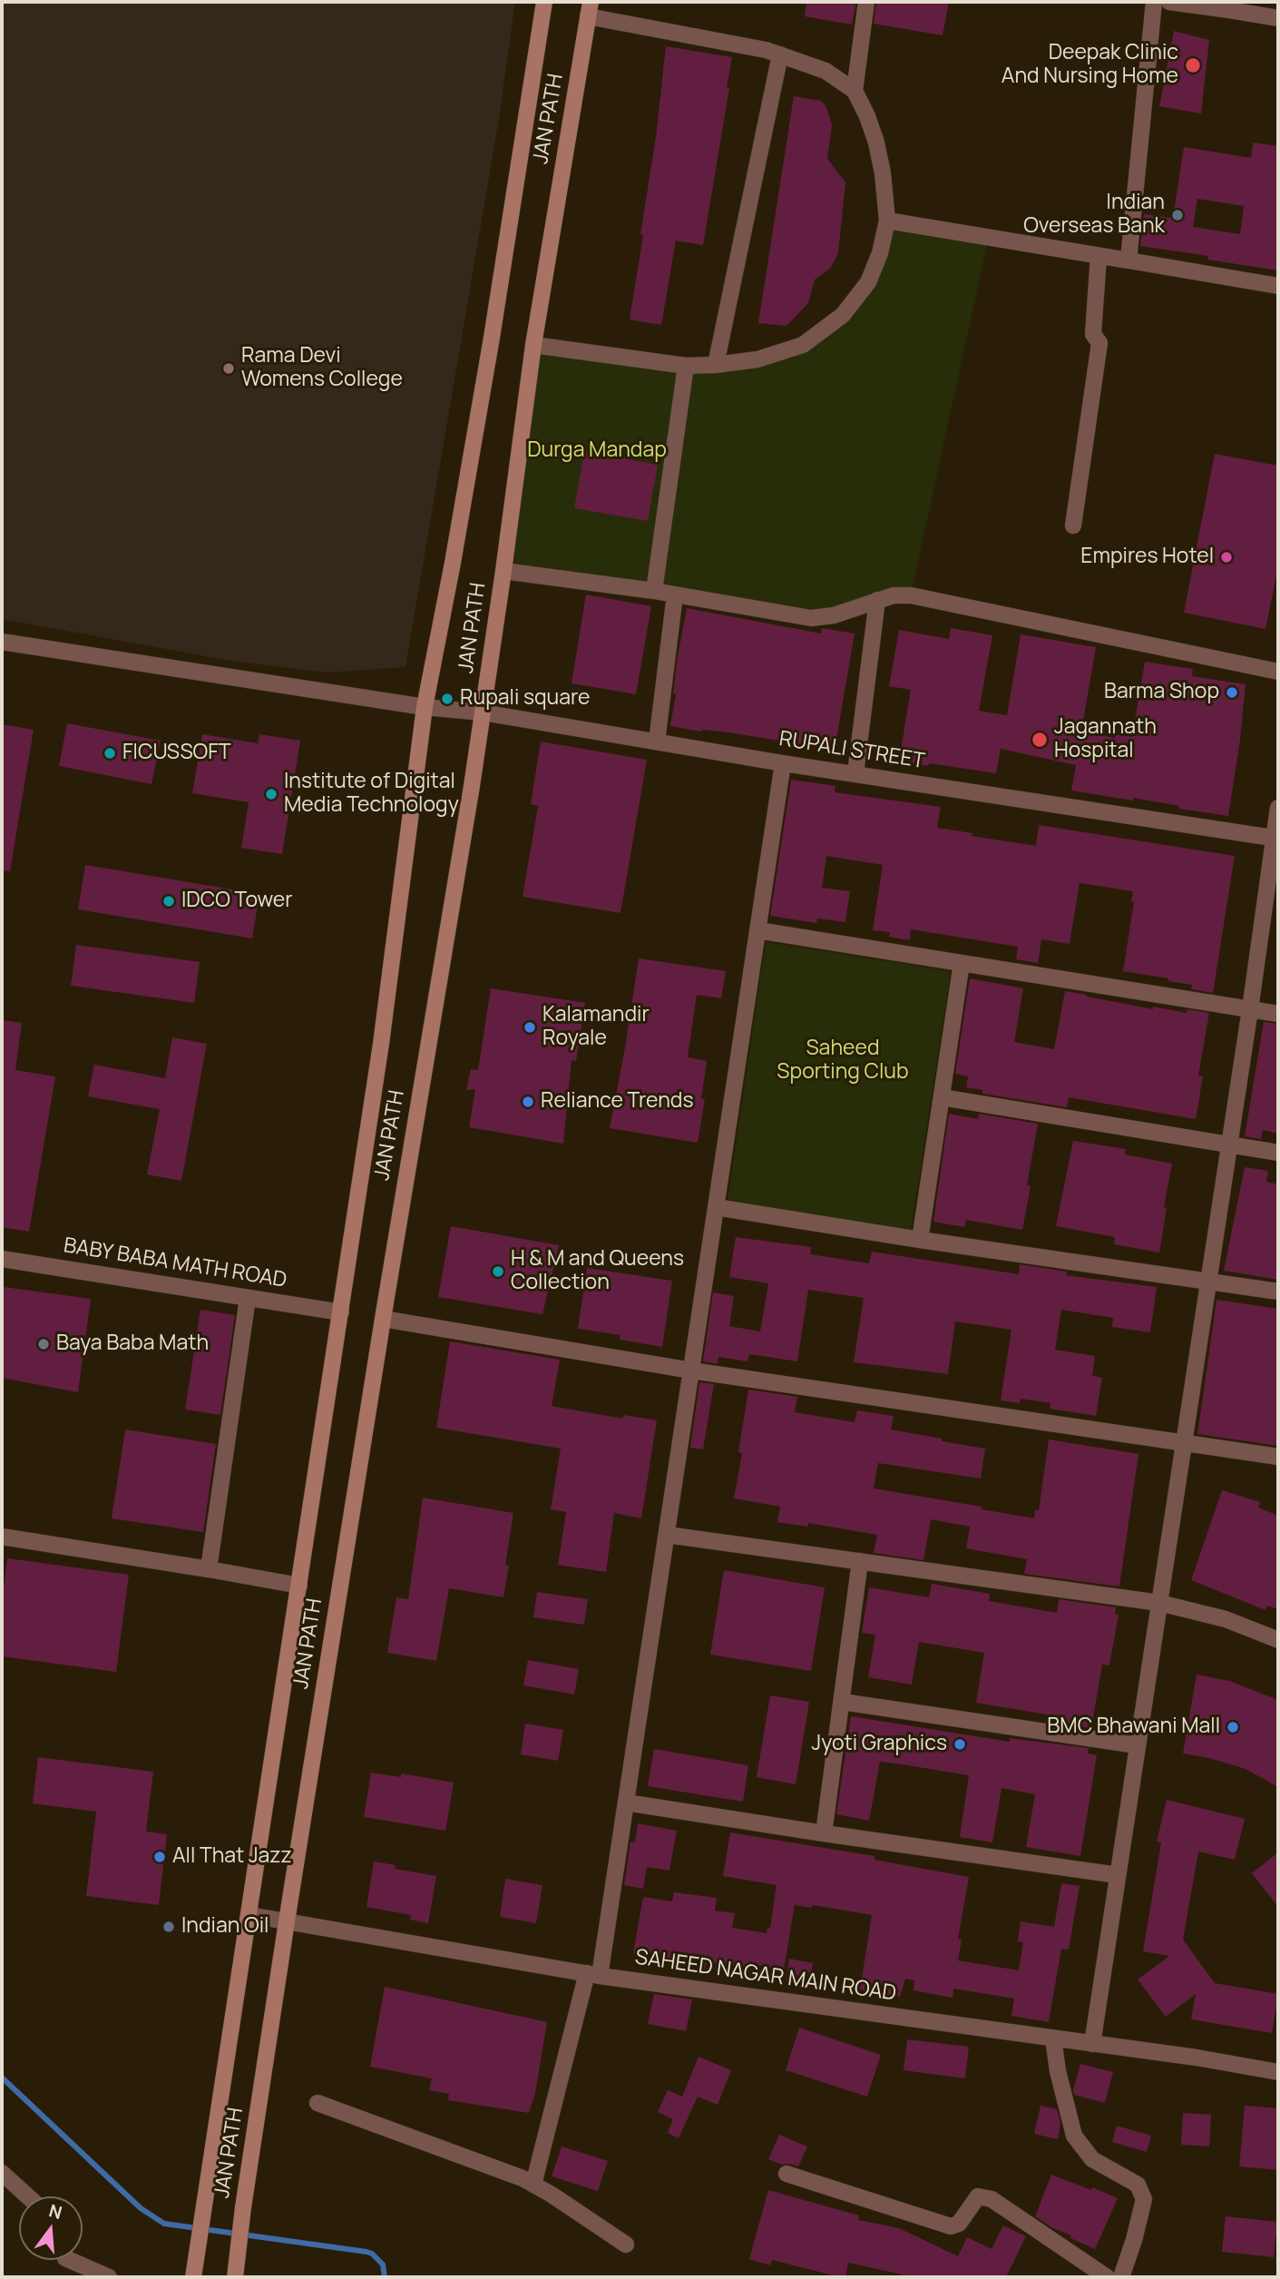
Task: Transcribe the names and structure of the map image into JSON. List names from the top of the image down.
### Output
{
  "streets": {
    "main road": ["JAN PATH"],
    "street": ["RUPALI STREET", "BABY BABA MATH ROAD", "SAHEED NAGAR MAIN ROAD"]
  },
  "crossings": [
    ["JAN PATH", "RUPALI STREET"],
    ["JAN PATH", "BABY BABA MATH ROAD"],
    ["JAN PATH", "SAHEED NAGAR MAIN ROAD"]
  ],
  "parks": ["Durga Mandap", "Saheed Sporting Club"],
  "places": [
    "Deepak Clinic And Nursing Home",
    "Indian Overseas Bank",
    "Rama Devi Womens College",
    "Empires Hotel",
    "Barma Shop",
    "Rupali square",
    "Jagannath Hospital",
    "FICUSSOFT",
    "Institute of Digital Media Technology",
    "IDCO Tower",
    "Kalamandir Royale",
    "Reliance Trends",
    "H & M and Queens Collection",
    "Baya Baba Math",
    "BMC Bhawani Mall",
    "Jyoti Graphics",
    "All That Jazz",
    "Indian Oil"
  ],
  "north": "top"
}
